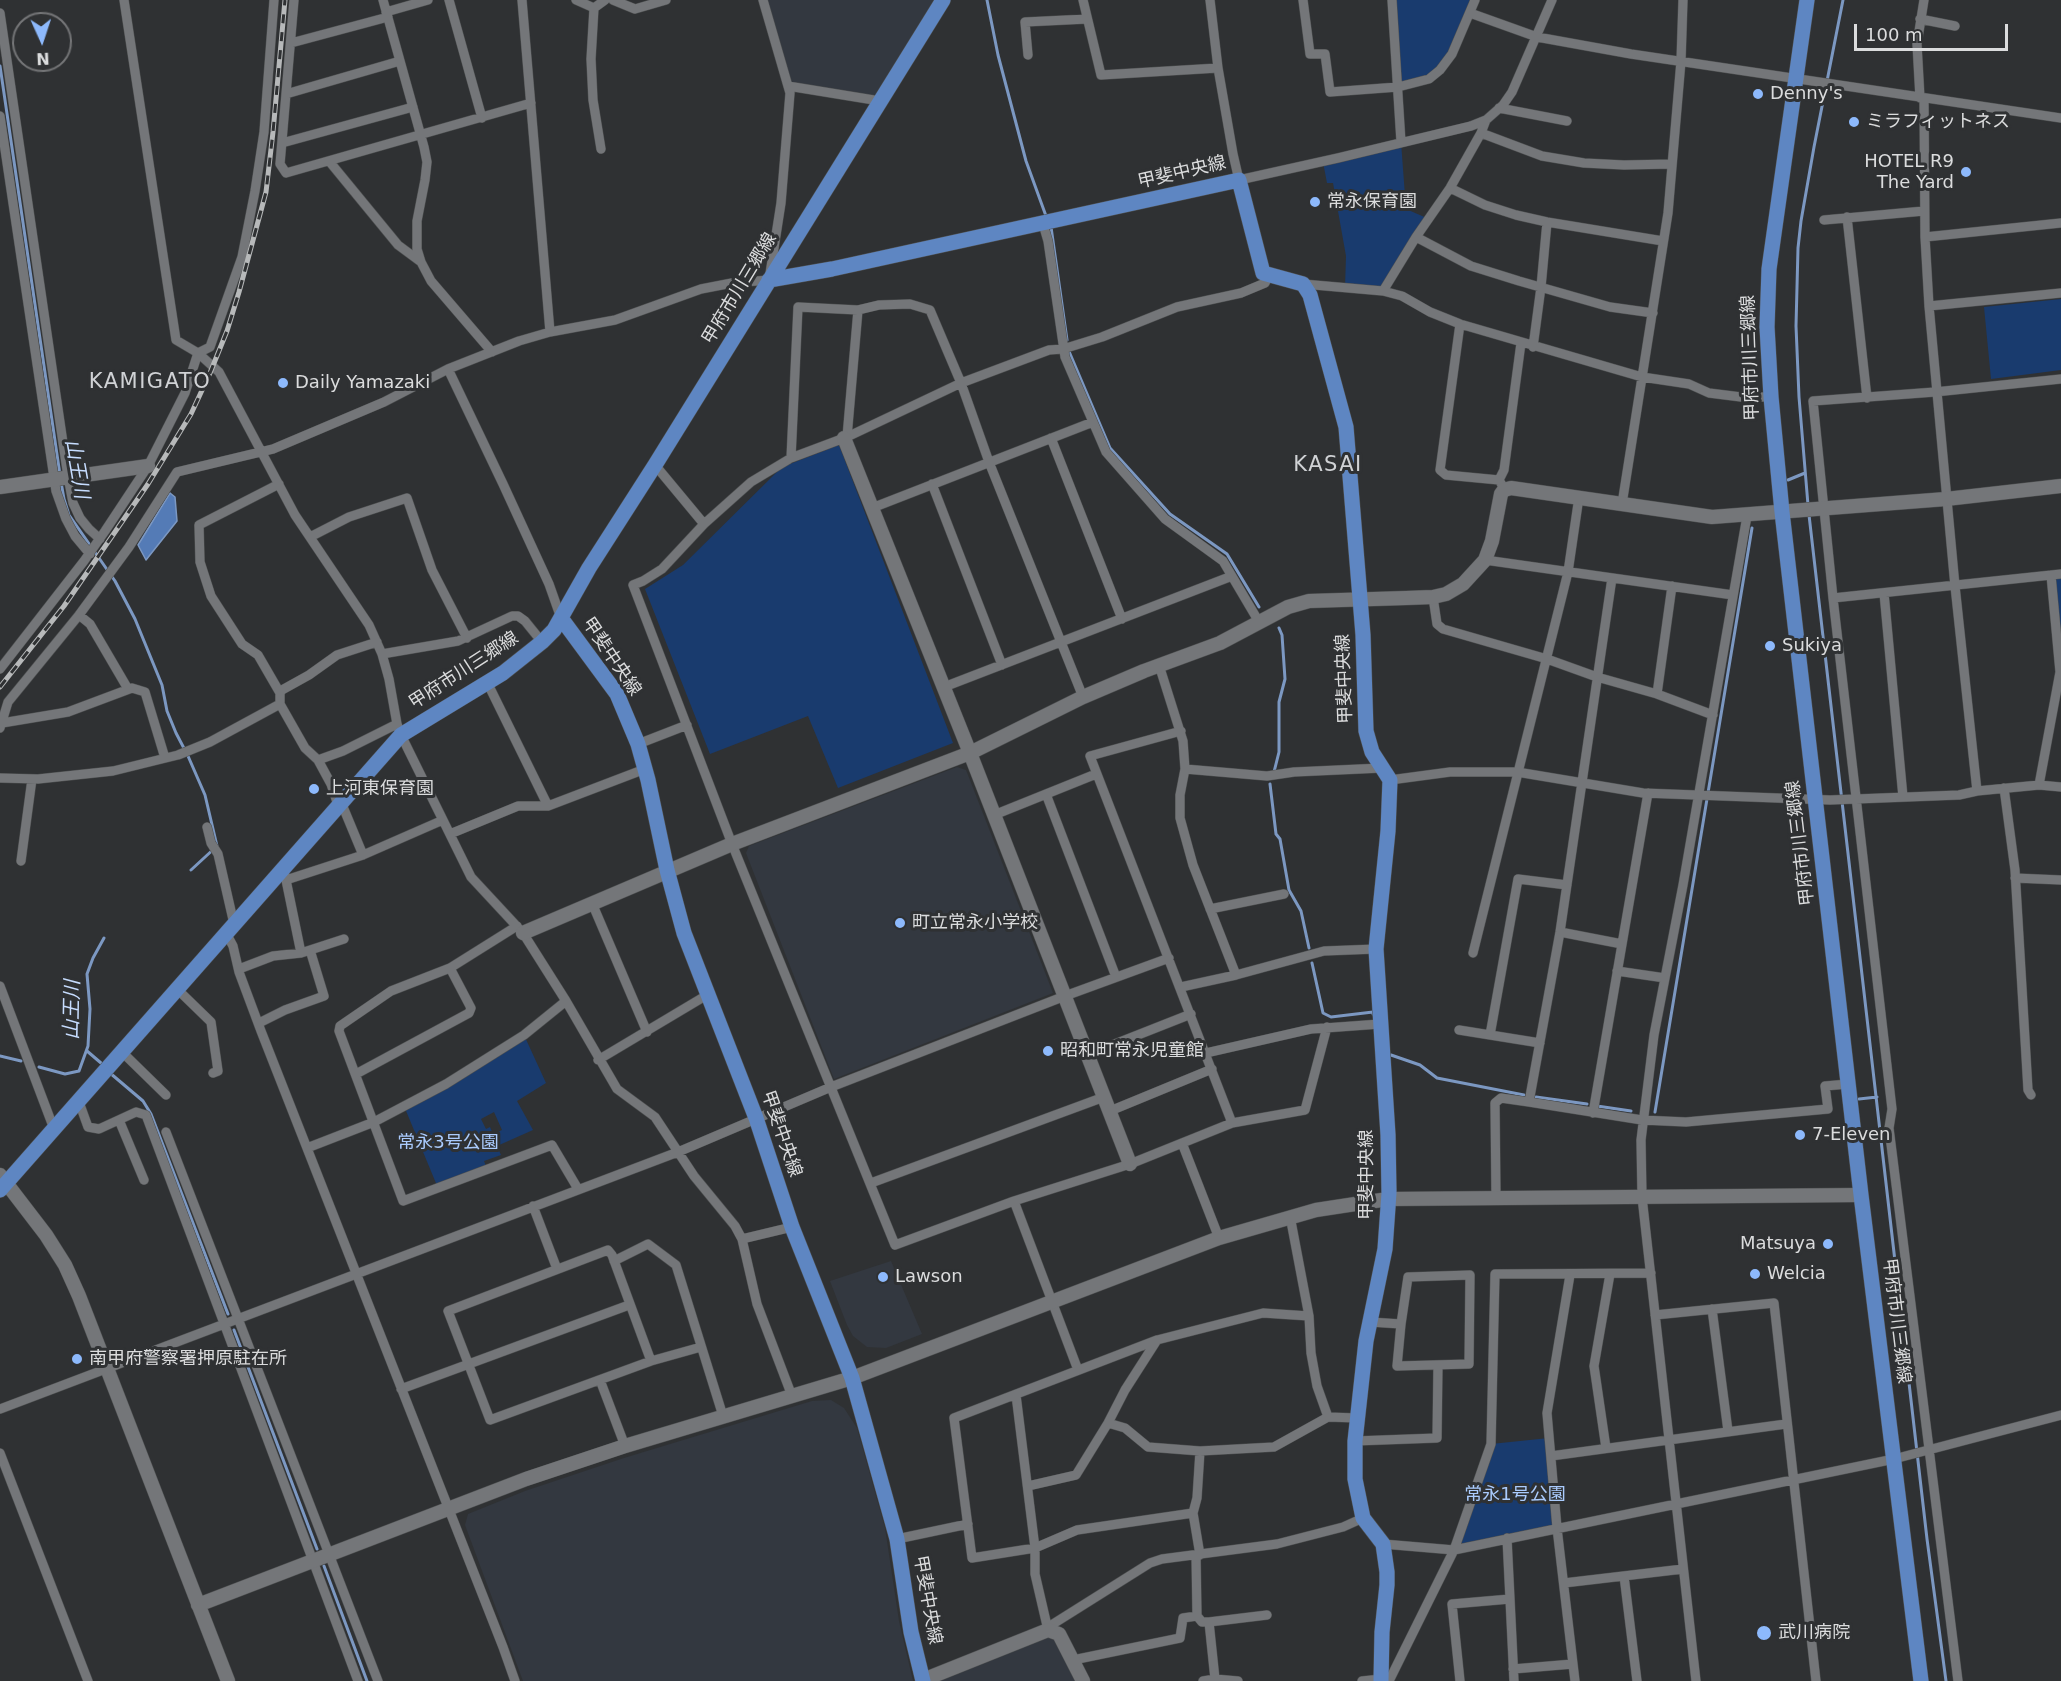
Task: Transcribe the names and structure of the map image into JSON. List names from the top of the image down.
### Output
{
  "streets": {
    "main road": ["甲斐中央線", "甲府市川三郷線"]
  },
  "crossings": [
    ["甲斐中央線", "甲府市川三郷線"]
  ],
  "districts": ["KAMIGATO", "KASAI"],
  "water": ["山王川"],
  "parks": ["常永3号公園", "常永1号公園"],
  "places": [
    "Denny's",
    "ミラフィットネス",
    "HOTEL R9 The Yard",
    "常永保育園",
    "Daily Yamazaki",
    "Sukiya",
    "上河東保育園",
    "町立常永小学校",
    "昭和町常永児童館",
    "7-Eleven",
    "Matsuya",
    "Welcia",
    "Lawson",
    "南甲府警察署押原駐在所",
    "武川病院"
  ],
  "scale_bar": "100 m",
  "north": "bottom"
}
